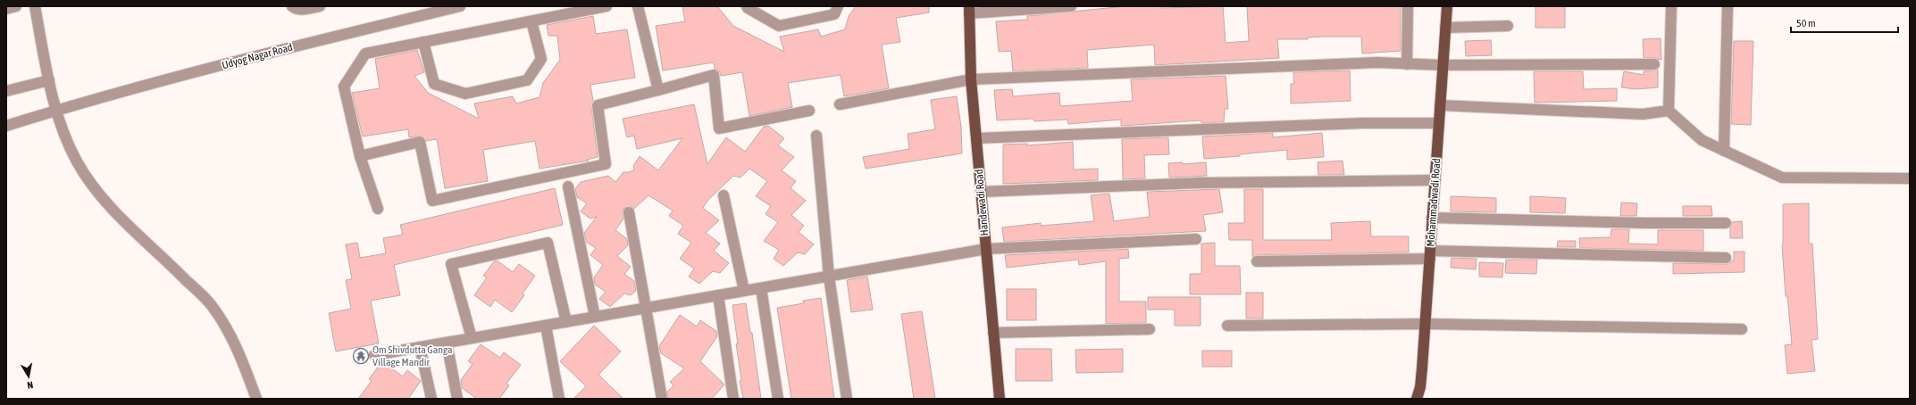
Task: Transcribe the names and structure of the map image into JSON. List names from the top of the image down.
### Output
{
  "streets": {
    "main road": ["Handewadi Road", "Mohammadwadi Road"],
    "street": ["Udyog Nagar Road"]
  },
  "places": {
    "temple": ["Om Shivdutta Ganga Village Mandir"]
  },
  "scale_bar": "50 m",
  "north": "bottom"
}
